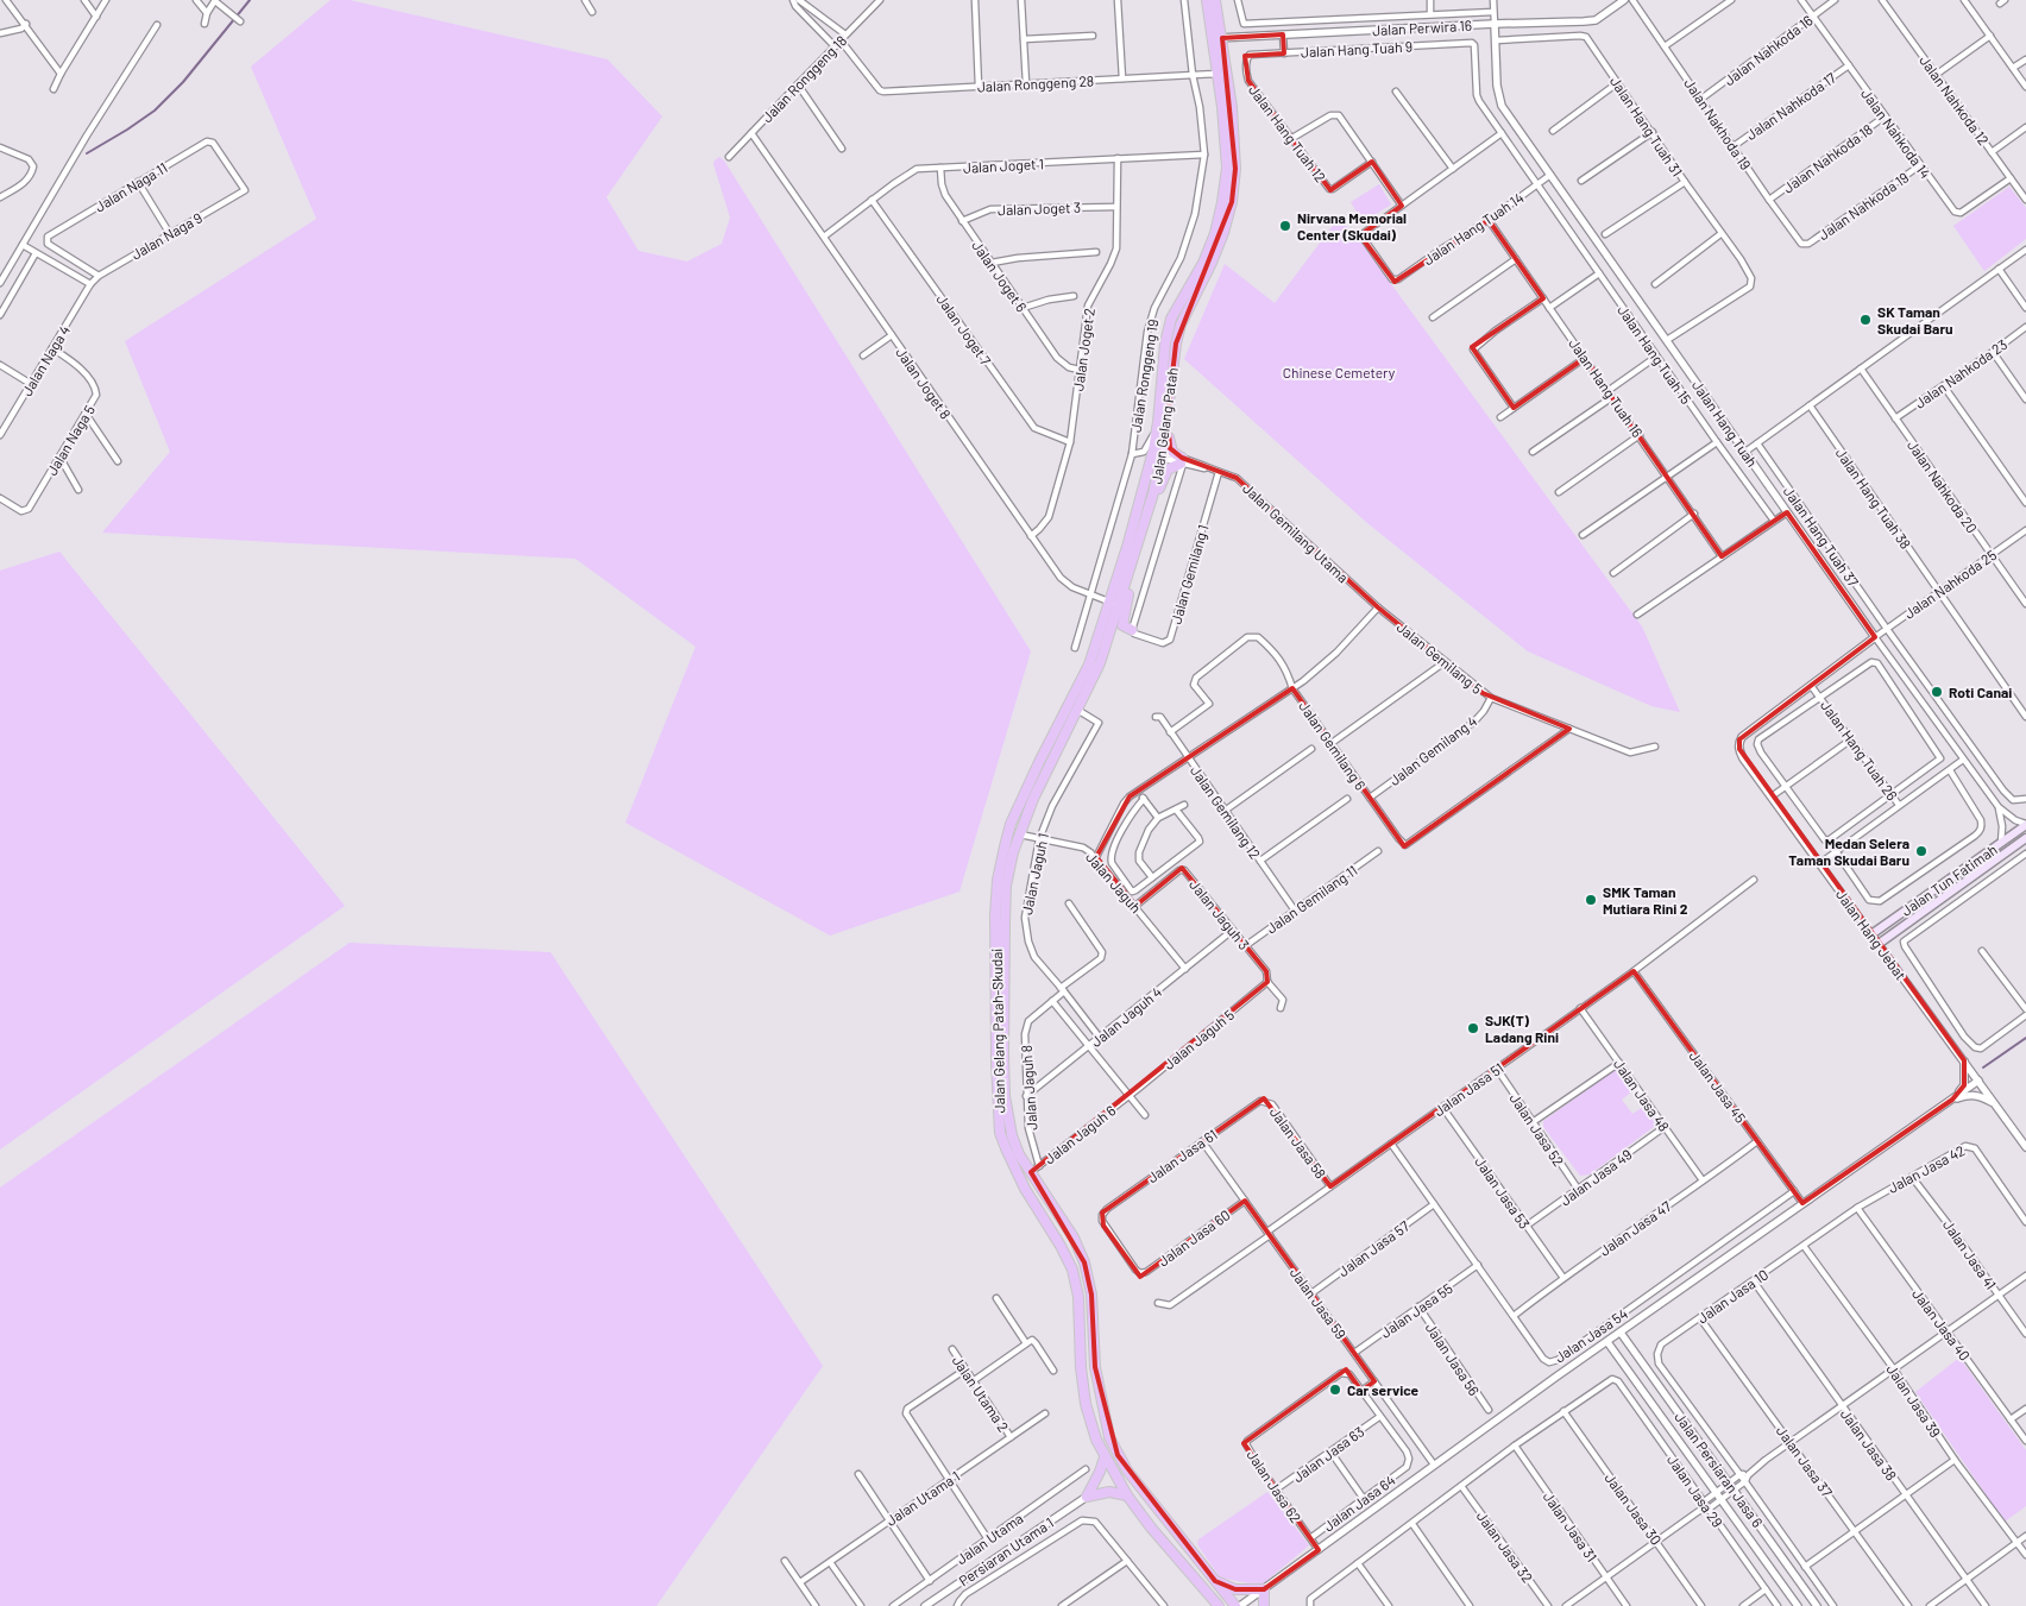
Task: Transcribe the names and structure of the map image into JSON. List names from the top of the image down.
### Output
{
  "streets": {
    "main road": ["Jalan Gelang Patah", "Jalan Tun Fatimah", "Jalan Gelang Patah-Skudai"],
    "street": [
      "Jalan Perwira 16",
      "Jalan Hang Tuah 9",
      "Jalan Nahkoda 16",
      "Jalan Ronggeng 18",
      "Jalan Ronggeng 28",
      "Jalan Nahkoda 12",
      "Jalan Nahkoda 17",
      "Jalan Nakhoda 19",
      "Jalan Hang Tuah 31",
      "Jalan Hang Tuah 12",
      "Jalan Nahkoda 14",
      "Jalan Nahkoda 18",
      "Jalan Joget 1",
      "Jalan Naga 11",
      "Jalan Nahkoda 19",
      "Jalan Joget 3",
      "Jalan Hang Tuah 14",
      "Jalan Naga 9",
      "Jalan Joget 6",
      "Jalan Joget 7",
      "Jalan Joget 2",
      "Jalan Hang Tuah 15",
      "Jalan Naga 4",
      "Jalan Nahkoda 23",
      "Jalan Ronggeng 19",
      "Jalan Joget 8",
      "Jalan Hang Tuah 16",
      "Jalan Hang Tuah",
      "Jalan Naga 5",
      "Jalan Nahkoda 20",
      "Jalan Hang Tuah 38",
      "Jalan Gemilang Utama",
      "Jalan Hang Tuah 37",
      "Jalan Gemilang 1",
      "Jalan Nahkoda 25",
      "Jalan Gemilang 5",
      "Jalan Gemilang 6",
      "Jalan Gemilang 4",
      "Jalan Hang Tuah 26",
      "Jalan Gemilang 12",
      "Jalan Jaguh 1",
      "Jalan Jaguh",
      "Jalan Gemilang 11",
      "Jalan Jaguh 3",
      "Jalan Hang Jebat",
      "Jalan Jaguh 4",
      "Jalan Jaguh 5",
      "Jalan Jasa 45",
      "Jalan Jaguh 8",
      "Jalan Jasa 51",
      "Jalan Jasa 48",
      "Jalan Jasa 52",
      "Jalan Jaguh 6",
      "Jalan Jasa 58",
      "Jalan Jasa 61",
      "Jalan Jasa 42",
      "Jalan Jasa 49",
      "Jalan Jasa 53",
      "Jalan Jasa 47",
      "Jalan Jasa 60",
      "Jalan Jasa 57",
      "Jalan Jasa 41",
      "Jalan Jasa 10",
      "Jalan Jasa 59",
      "Jalan Jasa 55",
      "Jalan Jasa 40",
      "Jalan Jasa 54",
      "Jalan Jasa 56",
      "Jalan Utama 2",
      "Jalan Jasa 39",
      "Jalan Jasa 38",
      "Jalan Jasa 63",
      "Jalan Jasa 37",
      "Jalan Persiaran Jasa 6",
      "Jalan Jasa 62",
      "Jalan Jasa 29",
      "Jalan Utama 1",
      "Jalan Jasa 64",
      "Jalan Jasa 30",
      "Jalan Jasa 31",
      "Jalan Utama",
      "Jalan Jasa 32",
      "Persiaran Utama 1"
    ]
  },
  "crossings": [
    ["Jalan Perwira 16", "Jalan Hang Tuah"],
    ["Jalan Perwira 16", "Jalan Gelang Patah"],
    ["Jalan Hang Tuah 9", "Jalan Hang Tuah 12"],
    ["Jalan Hang Tuah 9", "Jalan Hang Tuah 15"],
    ["Jalan Nahkoda 16", "Jalan Nakhoda 19"],
    ["Jalan Nahkoda 16", "Jalan Nahkoda 14"],
    ["Jalan Ronggeng 18", "Jalan Ronggeng 28"],
    ["Jalan Ronggeng 18", "Jalan Joget 8"],
    ["Jalan Ronggeng 28", "Jalan Ronggeng 19"],
    ["Jalan Ronggeng 28", "Jalan Gelang Patah"],
    ["Jalan Nahkoda 12", "Jalan Nahkoda 14"],
    ["Jalan Nahkoda 17", "Jalan Nakhoda 19"],
    ["Jalan Nahkoda 17", "Jalan Nahkoda 14"],
    ["Jalan Nakhoda 19", "Jalan Nahkoda 18"],
    ["Jalan Nakhoda 19", "Jalan Nahkoda 19"],
    ["Jalan Hang Tuah 31", "Jalan Hang Tuah"],
    ["Jalan Nahkoda 14", "Jalan Nahkoda 18"],
    ["Jalan Nahkoda 14", "Jalan Nahkoda 19"],
    ["Jalan Joget 1", "Jalan Joget 6"],
    ["Jalan Joget 1", "Jalan Joget 7"],
    ["Jalan Joget 1", "Jalan Joget 2"],
    ["Jalan Joget 1", "Jalan Ronggeng 19"],
    ["Jalan Joget 1", "Jalan Joget 8"],
    ["Jalan Naga 11", "Jalan Naga 9"],
    ["Jalan Joget 3", "Jalan Joget 6"],
    ["Jalan Joget 3", "Jalan Joget 2"],
    ["Jalan Hang Tuah 14", "Jalan Hang Tuah 15"],
    ["Jalan Hang Tuah 14", "Jalan Hang Tuah 16"],
    ["Jalan Hang Tuah 14", "Jalan Hang Tuah"],
    ["Jalan Naga 9", "Jalan Naga 4"],
    ["Jalan Joget 6", "Jalan Joget 2"],
    ["Jalan Joget 7", "Jalan Joget 2"],
    ["Jalan Joget 2", "Jalan Joget 8"],
    ["Jalan Naga 4", "Jalan Naga 5"],
    ["Jalan Nahkoda 23", "Jalan Nahkoda 20"],
    ["Jalan Ronggeng 19", "Jalan Joget 8"],
    ["Jalan Joget 8", "Jalan Gelang Patah"],
    ["Jalan Hang Tuah", "Jalan Nahkoda 25"],
    ["Jalan Hang Tuah", "Jalan Tun Fatimah"],
    ["Jalan Hang Tuah", "Jalan Hang Jebat"],
    ["Jalan Gelang Patah", "Jalan Gemilang Utama"],
    ["Jalan Gelang Patah", "Jalan Jaguh 1"],
    ["Jalan Gelang Patah", "Jalan Jaguh"],
    ["Jalan Gelang Patah", "Jalan Gelang Patah-Skudai"],
    ["Jalan Nahkoda 20", "Jalan Nahkoda 25"],
    ["Jalan Hang Tuah 38", "Jalan Nahkoda 25"],
    ["Jalan Gemilang Utama", "Jalan Gemilang 1"],
    ["Jalan Gemilang Utama", "Jalan Gemilang 5"],
    ["Jalan Hang Tuah 37", "Jalan Nahkoda 25"],
    ["Jalan Nahkoda 25", "Jalan Hang Jebat"],
    ["Jalan Gemilang 5", "Jalan Gemilang 6"],
    ["Jalan Gemilang 5", "Jalan Gemilang 4"],
    ["Jalan Gemilang 6", "Jalan Gemilang 4"],
    ["Jalan Gemilang 6", "Jalan Gemilang 12"],
    ["Jalan Hang Tuah 26", "Jalan Hang Jebat"],
    ["Jalan Gemilang 12", "Jalan Gemilang 11"],
    ["Jalan Jaguh 1", "Jalan Jaguh"],
    ["Jalan Jaguh 1", "Jalan Jaguh 4"],
    ["Jalan Jaguh 1", "Jalan Jaguh 8"],
    ["Jalan Tun Fatimah", "Jalan Hang Jebat"],
    ["Jalan Jaguh", "Jalan Jaguh 3"],
    ["Jalan Jaguh", "Jalan Jaguh 4"],
    ["Jalan Jaguh", "Jalan Gelang Patah-Skudai"],
    ["Jalan Gemilang 11", "Jalan Jaguh 3"],
    ["Jalan Jaguh 3", "Jalan Jaguh 5"],
    ["Jalan Jaguh 4", "Jalan Jaguh 8"],
    ["Jalan Gelang Patah-Skudai", "Jalan Jaguh 6"],
    ["Jalan Jaguh 5", "Jalan Jaguh 6"],
    ["Jalan Jasa 45", "Jalan Jasa 51"],
    ["Jalan Jasa 45", "Jalan Jasa 47"],
    ["Jalan Jasa 45", "Jalan Jasa 54"],
    ["Jalan Jaguh 8", "Jalan Jaguh 6"],
    ["Jalan Jasa 51", "Jalan Jasa 48"],
    ["Jalan Jasa 51", "Jalan Jasa 52"],
    ["Jalan Jasa 51", "Jalan Jasa 58"],
    ["Jalan Jasa 51", "Jalan Jasa 53"],
    ["Jalan Jasa 51", "Jalan Jasa 59"],
    ["Jalan Jasa 51", "Jalan Jasa 54"],
    ["Jalan Jasa 48", "Jalan Jasa 49"],
    ["Jalan Jasa 48", "Jalan Jasa 47"],
    ["Jalan Jasa 52", "Jalan Jasa 49"],
    ["Jalan Jasa 58", "Jalan Jasa 61"],
    ["Jalan Jasa 61", "Jalan Jasa 60"],
    ["Jalan Jasa 61", "Jalan Jasa 59"],
    ["Jalan Jasa 42", "Jalan Jasa 41"],
    ["Jalan Jasa 42", "Jalan Jasa 10"],
    ["Jalan Jasa 42", "Jalan Jasa 40"],
    ["Jalan Jasa 42", "Jalan Jasa 39"],
    ["Jalan Jasa 49", "Jalan Jasa 53"],
    ["Jalan Jasa 53", "Jalan Jasa 47"],
    ["Jalan Jasa 47", "Jalan Jasa 54"],
    ["Jalan Jasa 60", "Jalan Jasa 59"],
    ["Jalan Jasa 57", "Jalan Jasa 59"],
    ["Jalan Jasa 57", "Jalan Jasa 54"],
    ["Jalan Jasa 10", "Jalan Jasa 39"],
    ["Jalan Jasa 10", "Jalan Jasa 38"],
    ["Jalan Jasa 10", "Jalan Jasa 37"],
    ["Jalan Jasa 59", "Jalan Jasa 55"],
    ["Jalan Jasa 55", "Jalan Jasa 54"],
    ["Jalan Jasa 55", "Jalan Jasa 56"],
    ["Jalan Utama 2", "Jalan Utama 1"],
    ["Jalan Jasa 63", "Jalan Jasa 62"],
    ["Jalan Jasa 62", "Jalan Jasa 64"],
    ["Jalan Jasa 29", "Jalan Jasa 30"]
  ],
  "parks": ["Chinese Cemetery"],
  "places": [
    "Nirvana Memorial Center (Skudai)",
    "SK Taman Skudai Baru",
    "Roti Canai",
    "Medan Selera Taman Skudai Baru",
    "SMK Taman Mutiara Rini 2",
    "SJK(T) Ladang Rini",
    "Car service"
  ]
}
